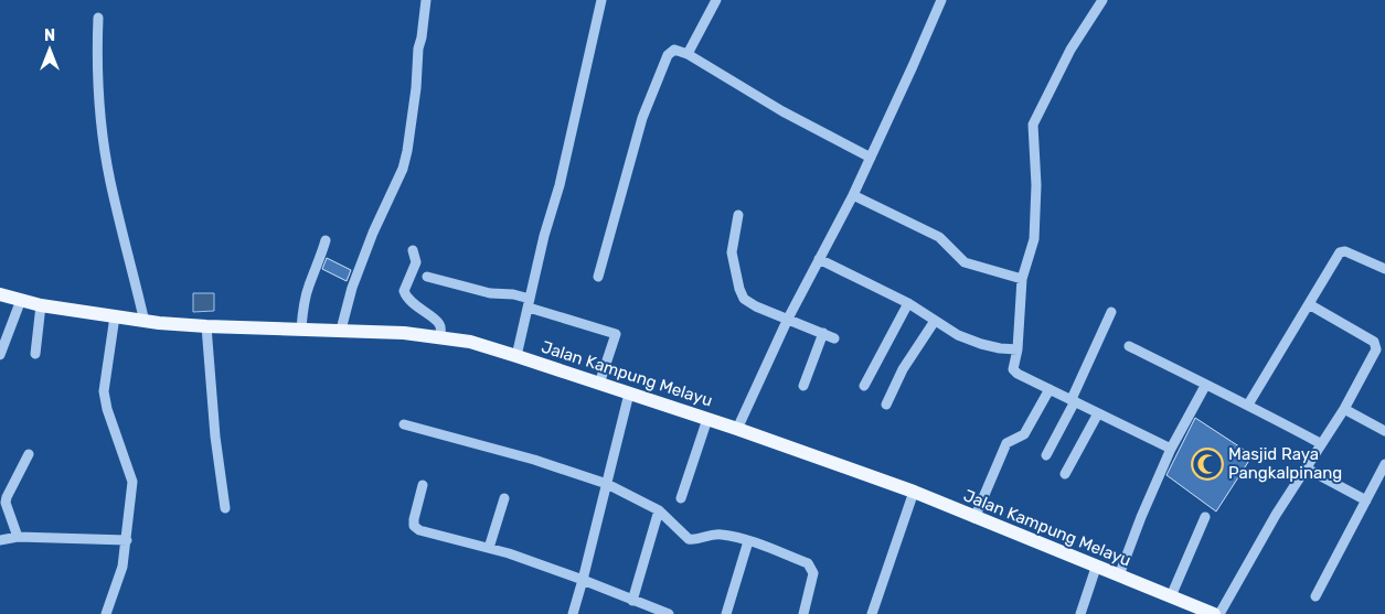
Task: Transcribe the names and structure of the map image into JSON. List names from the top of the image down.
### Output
{
  "streets": {
    "main road": ["Jalan Kampung Melayu"]
  },
  "places": {
    "mosque": ["Masjid Raya Pangkalpinang"]
  },
  "north": "top"
}
